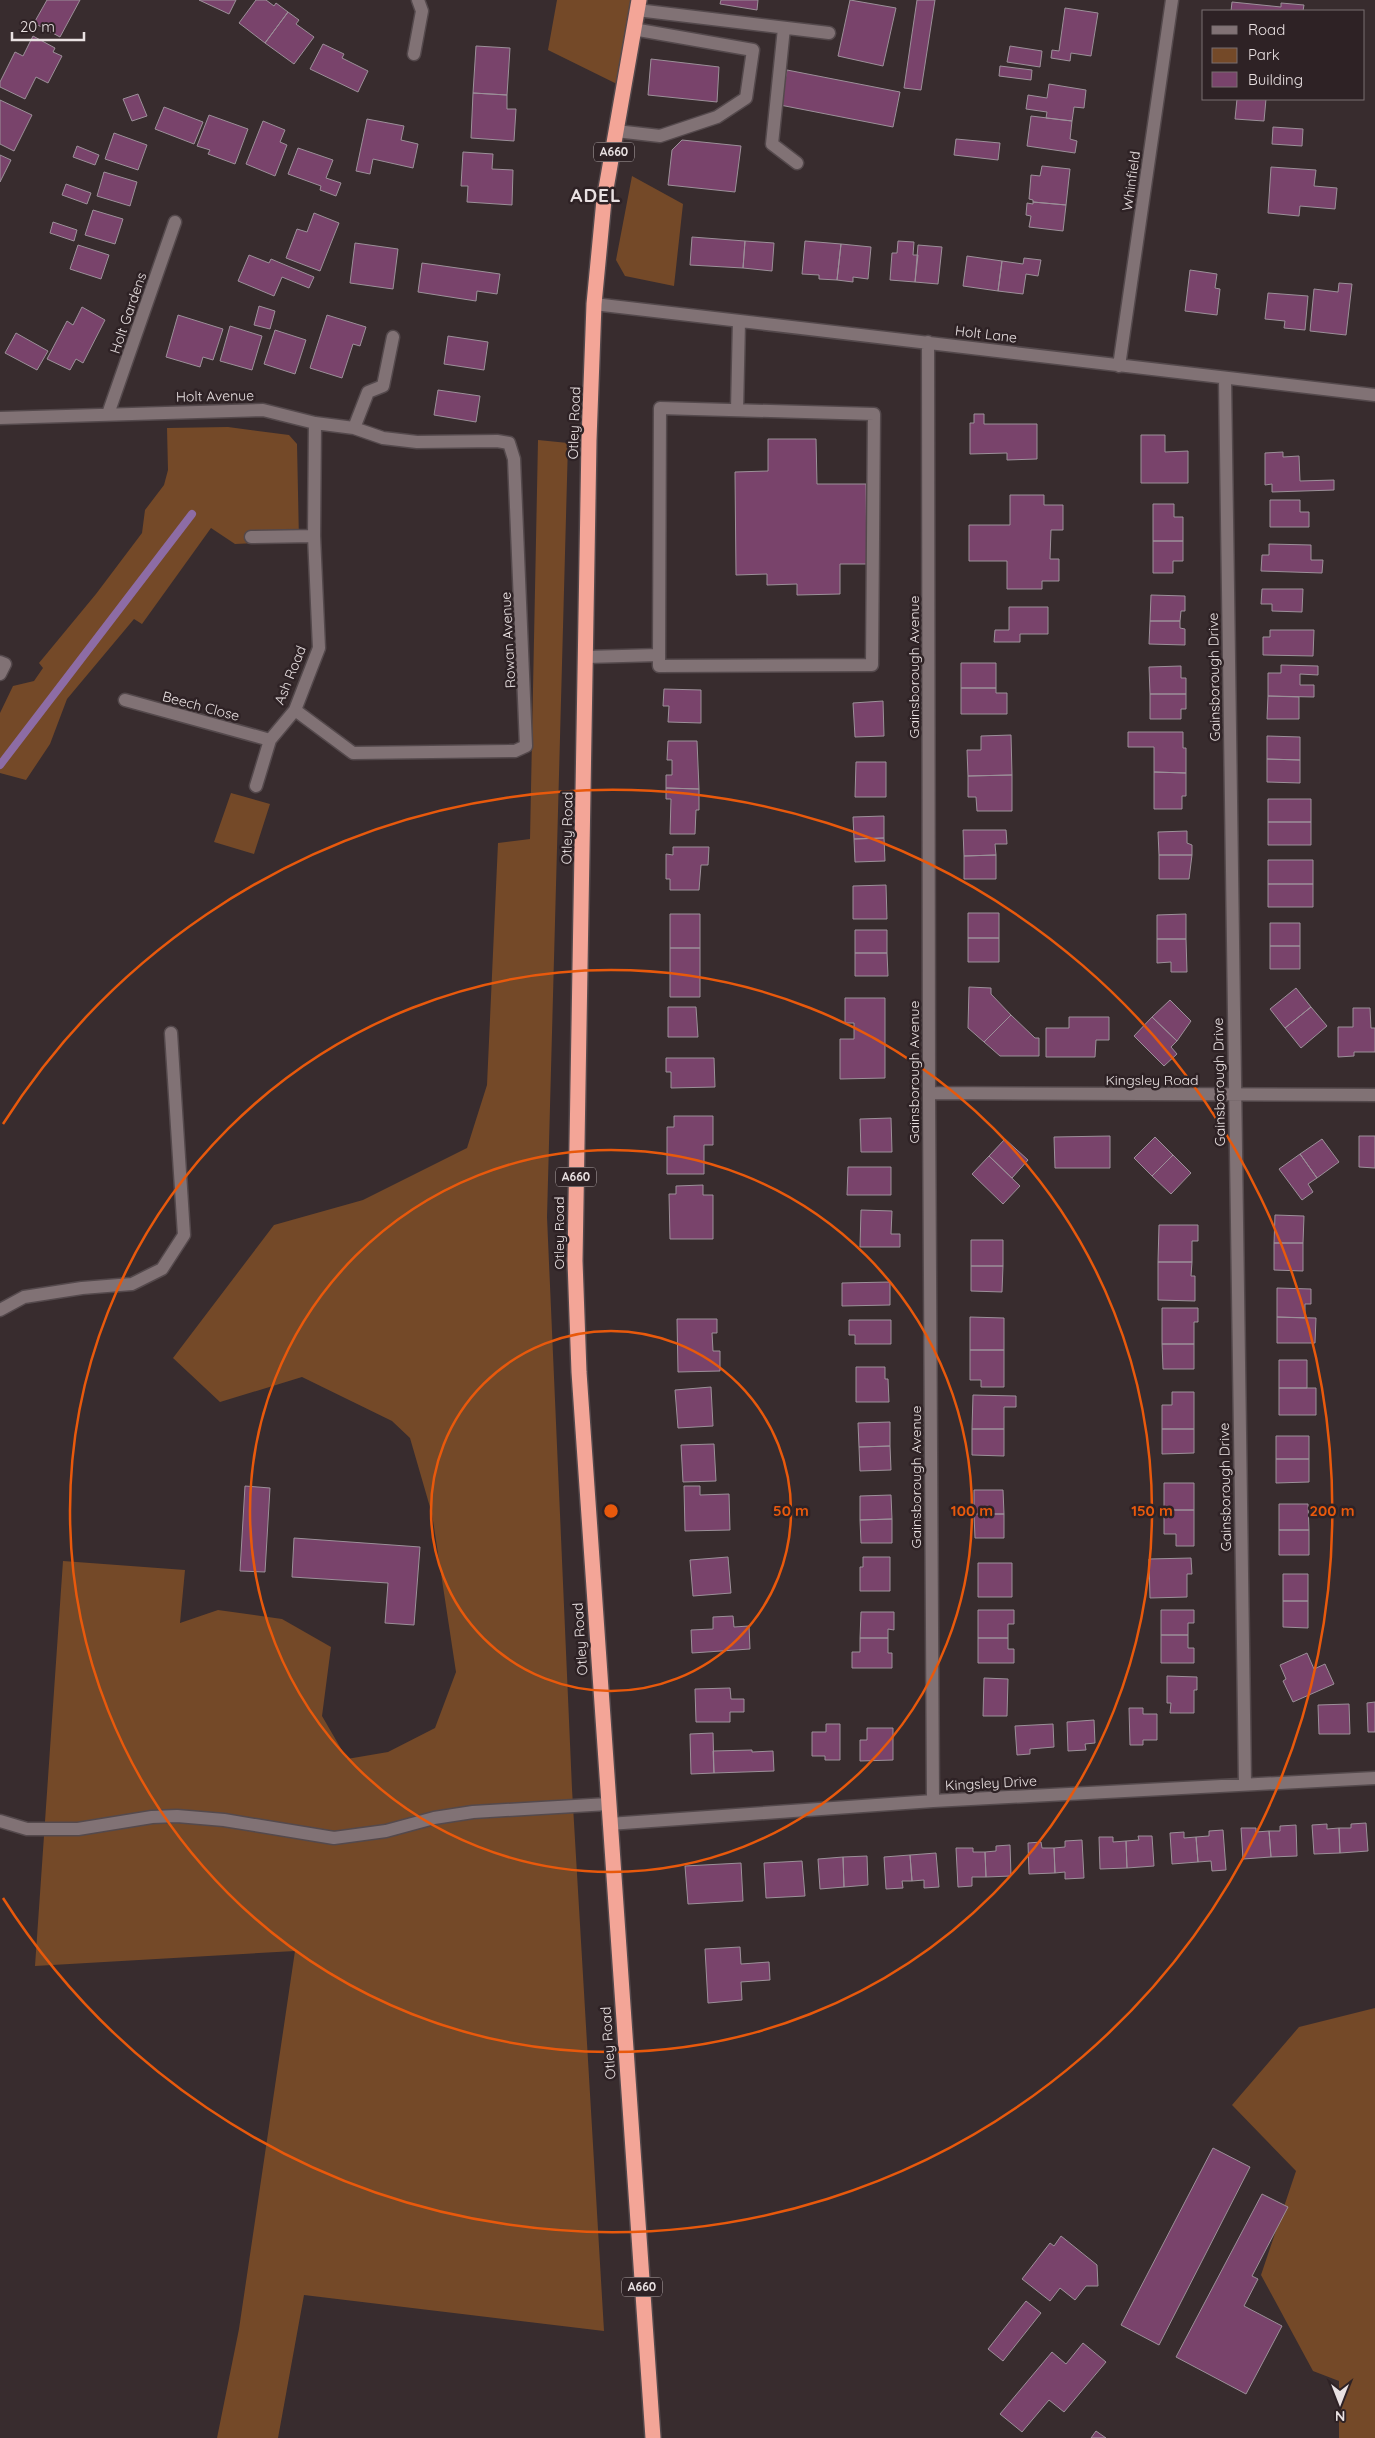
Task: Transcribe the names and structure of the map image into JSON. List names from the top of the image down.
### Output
{
  "streets": {
    "highway": ["A660", "Otley Road"],
    "street": [
      "Whinfield",
      "Holt Gardens",
      "Holt Lane",
      "Holt Avenue",
      "Rowan Avenue",
      "Gainsborough Avenue",
      "Ash Road",
      "Gainsborough Drive",
      "Beech Close",
      "Kingsley Road",
      "Kingsley Drive"
    ]
  },
  "crossings": [
    ["Whinfield", "Holt Lane"],
    ["Holt Gardens", "Holt Avenue"],
    ["Holt Lane", "Otley Road"],
    ["Holt Lane", "Gainsborough Avenue"],
    ["Holt Lane", "Gainsborough Drive"],
    ["Holt Avenue", "Rowan Avenue"],
    ["Holt Avenue", "Ash Road"],
    ["Otley Road", "Kingsley Drive"],
    ["Rowan Avenue", "Ash Road"],
    ["Gainsborough Avenue", "Kingsley Road"],
    ["Gainsborough Avenue", "Kingsley Drive"],
    ["Ash Road", "Beech Close"],
    ["Gainsborough Drive", "Kingsley Road"],
    ["Gainsborough Drive", "Kingsley Drive"]
  ],
  "districts": ["ADEL"],
  "legend": ["Road", "Park", "Building"],
  "scale_bar": "20 m",
  "north": "bottom",
  "rings": [
    "50 m",
    "100 m",
    "150 m",
    "200 m"
  ]
}
